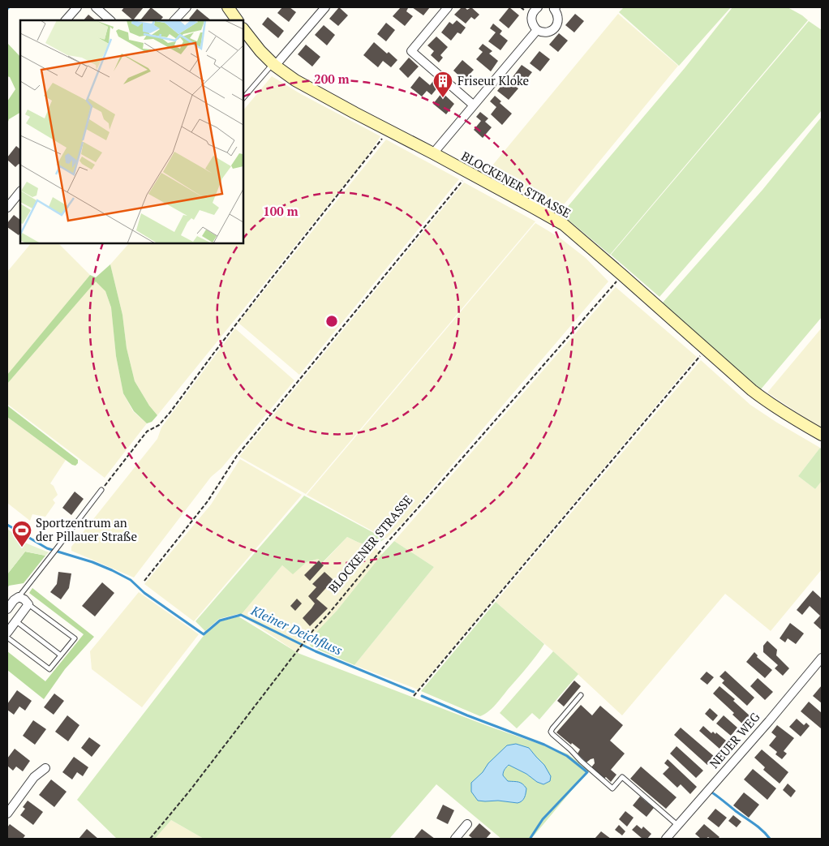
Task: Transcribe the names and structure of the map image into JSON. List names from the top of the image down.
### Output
{
  "streets": {
    "street": ["BLOCKENER STRASSE", "NEUER WEG"]
  },
  "water": ["Kleiner Deichfluss"],
  "places": {
    "building": ["Friseur Kloke"],
    "sports": ["Sportzentrum an der Pillauer Straße"]
  },
  "rings": ["200 m", "100 m"]
}
